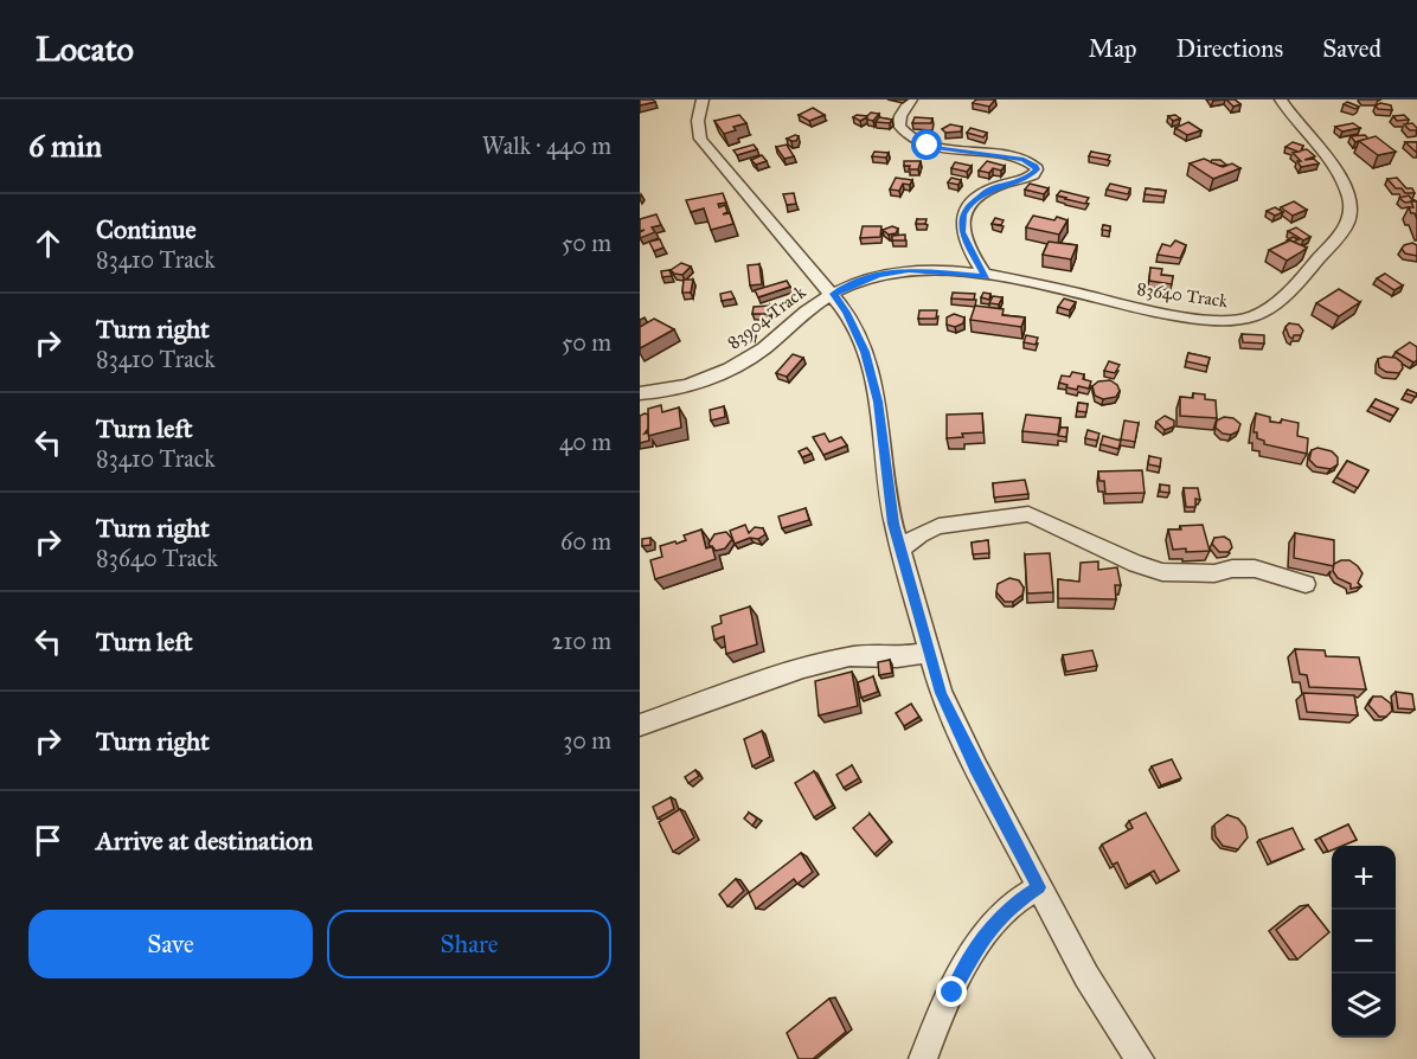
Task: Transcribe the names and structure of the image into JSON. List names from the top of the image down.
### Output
{
  "streets": {
    "street": ["83640 Track", "83904 Track"]
  },
  "crossings": [
    ["83640 Track", "83904 Track"]
  ],
  "page": {
    "header": "Locato",
    "nav": ["Map", "Directions", "Saved"],
    "heading": ["6 min", "Walk · 440 m"],
    "list": [
      ["Continue", "83410 Track", "50 m"],
      ["Turn right", "83410 Track", "50 m"],
      ["Turn left", "83410 Track", "40 m"],
      ["Turn right", "83640 Track", "60 m"],
      ["Turn left", "210 m"],
      ["Turn right", "30 m"],
      "Arrive at destination"
    ],
    "map_buttons": ["+", "−"],
    "buttons": ["Save", "Share"]
  }
}
